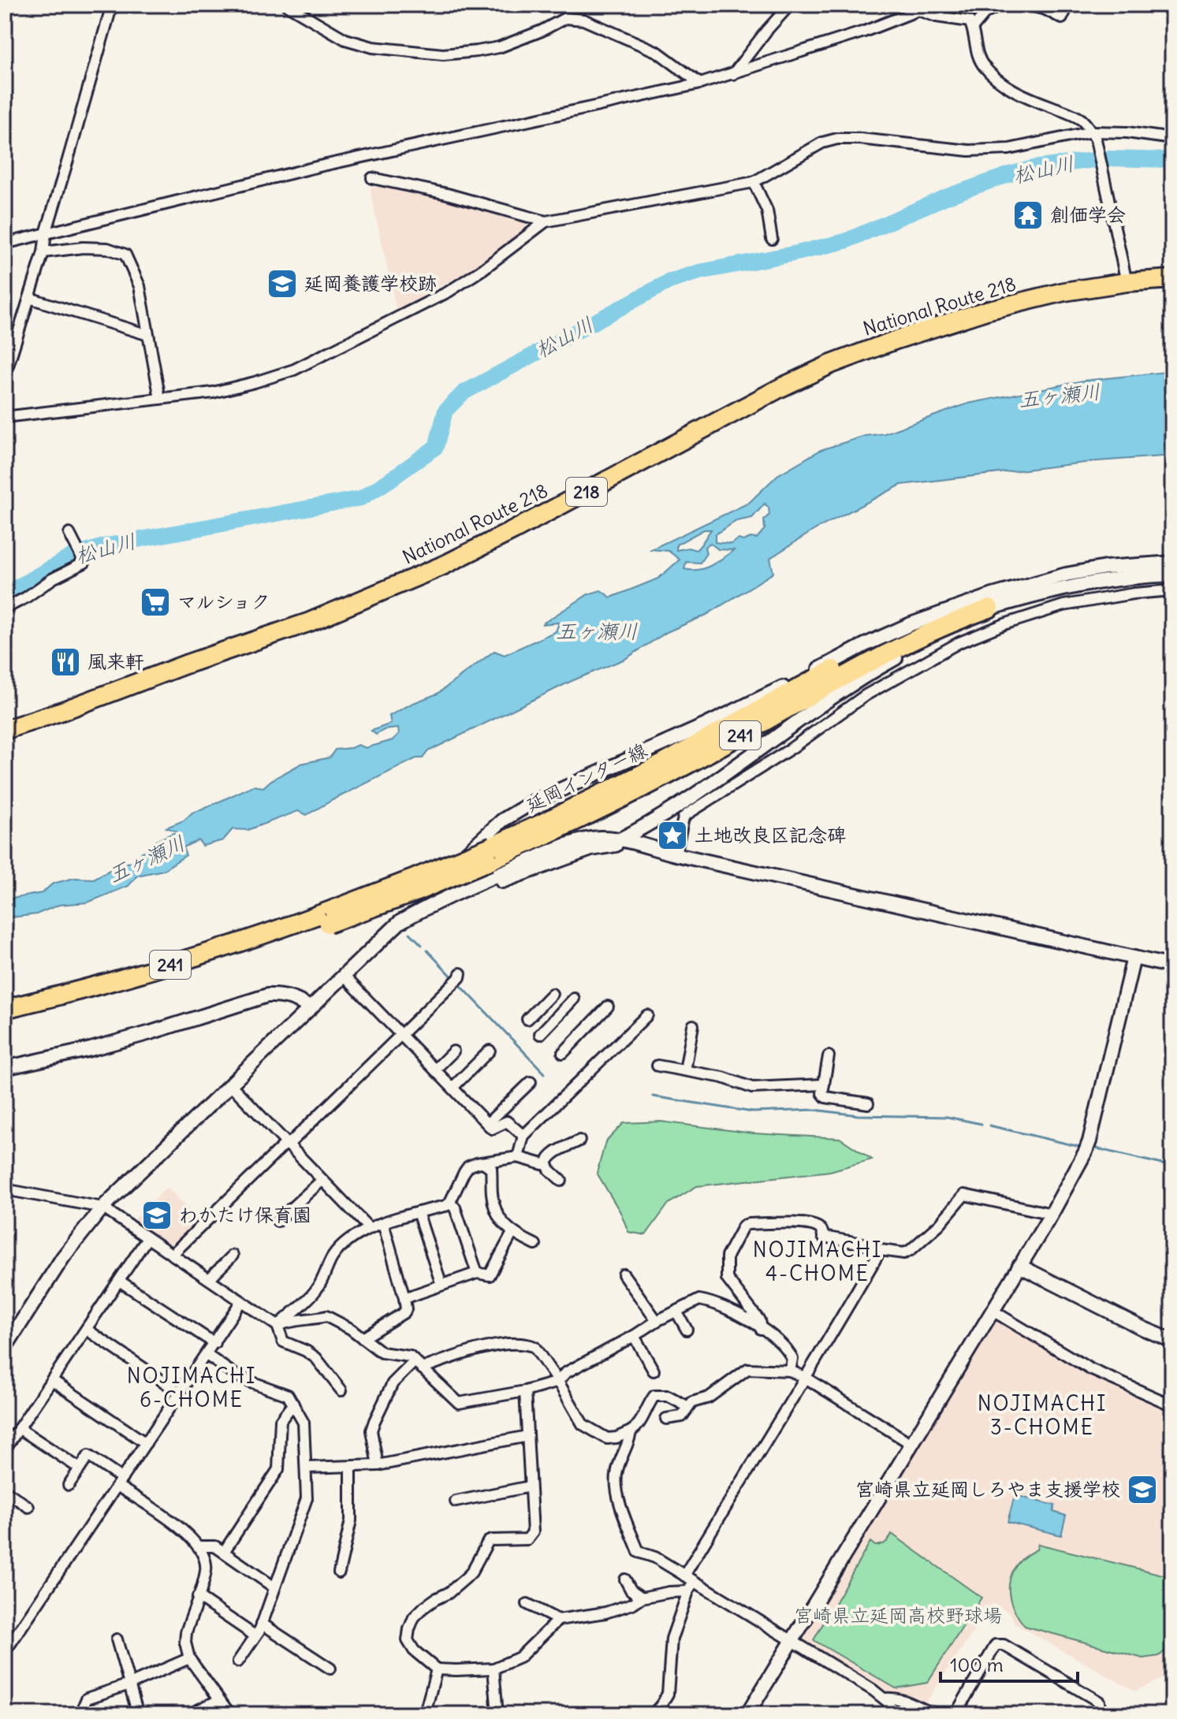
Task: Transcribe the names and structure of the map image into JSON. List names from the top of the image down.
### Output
{
  "streets": {
    "highway": [
      "National Route 218",
      "218",
      "241",
      "延岡インター線"
    ]
  },
  "crossings": [
    ["241", "延岡インター線"]
  ],
  "districts": ["NOJIMACHI 4-CHOME", "NOJIMACHI 6-CHOME", "NOJIMACHI 3-CHOME"],
  "water": ["松山川", "五ヶ瀬川"],
  "parks": ["宮崎県立延岡高校野球場"],
  "places": {
    "temple": ["創価学会"],
    "school or university": ["延岡養護学校跡", "わかたけ保育園", "宮崎県立延岡しろやま支援学校"],
    "supermarket": ["マルショク"],
    "restaurant": ["風来軒"],
    "place": ["土地改良区記念碑"]
  },
  "scale_bar": "100 m"
}
